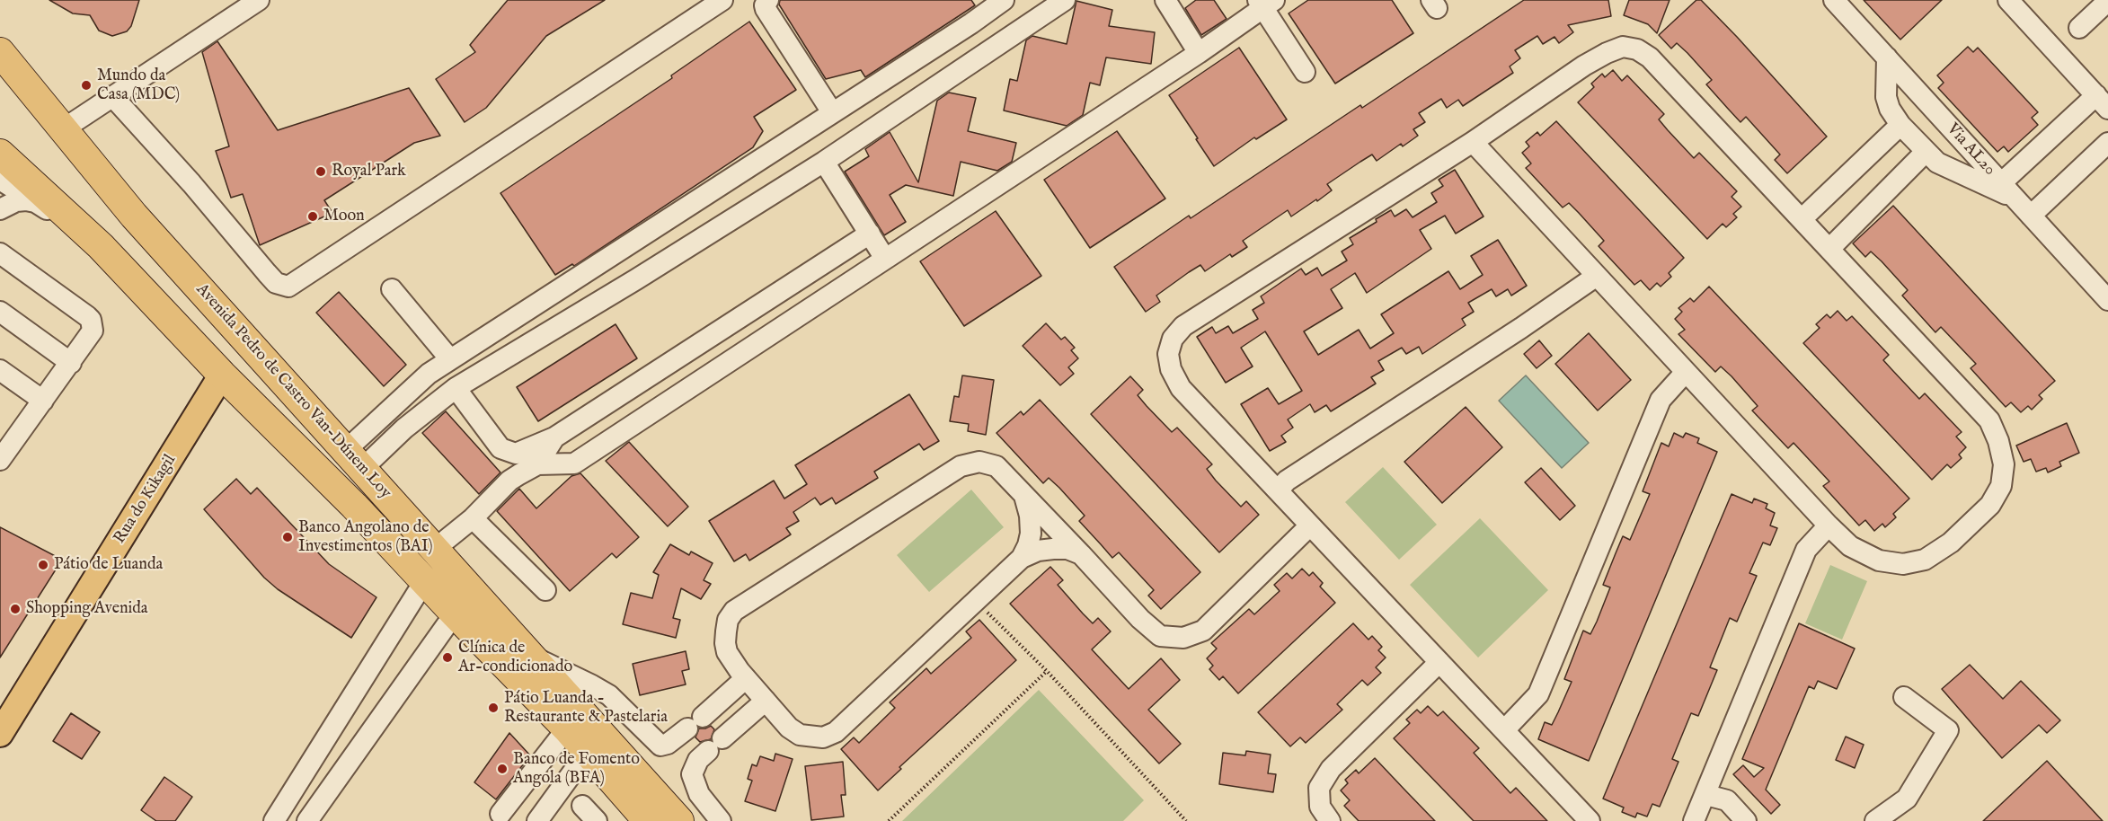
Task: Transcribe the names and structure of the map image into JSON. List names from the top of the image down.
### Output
{
  "streets": {
    "highway": ["Avenida Pedro de Castro Van-Dúnem Loy"],
    "main road": ["Rua do Kikagil"],
    "street": ["Via AL20"]
  },
  "crossings": [
    ["Avenida Pedro de Castro Van-Dúnem Loy", "Rua do Kikagil"]
  ],
  "places": [
    "Mundo da Casa (MDC)",
    "Royal Park",
    "Moon",
    "Banco Angolano de Investimentos (BAI)",
    "Pátio de Luanda",
    "Shopping Avenida",
    "Clínica de Ar-condicionado",
    "Pátio Luanda - Restaurante & Pastelaria",
    "Banco de Fomento Angola (BFA)"
  ]
}
